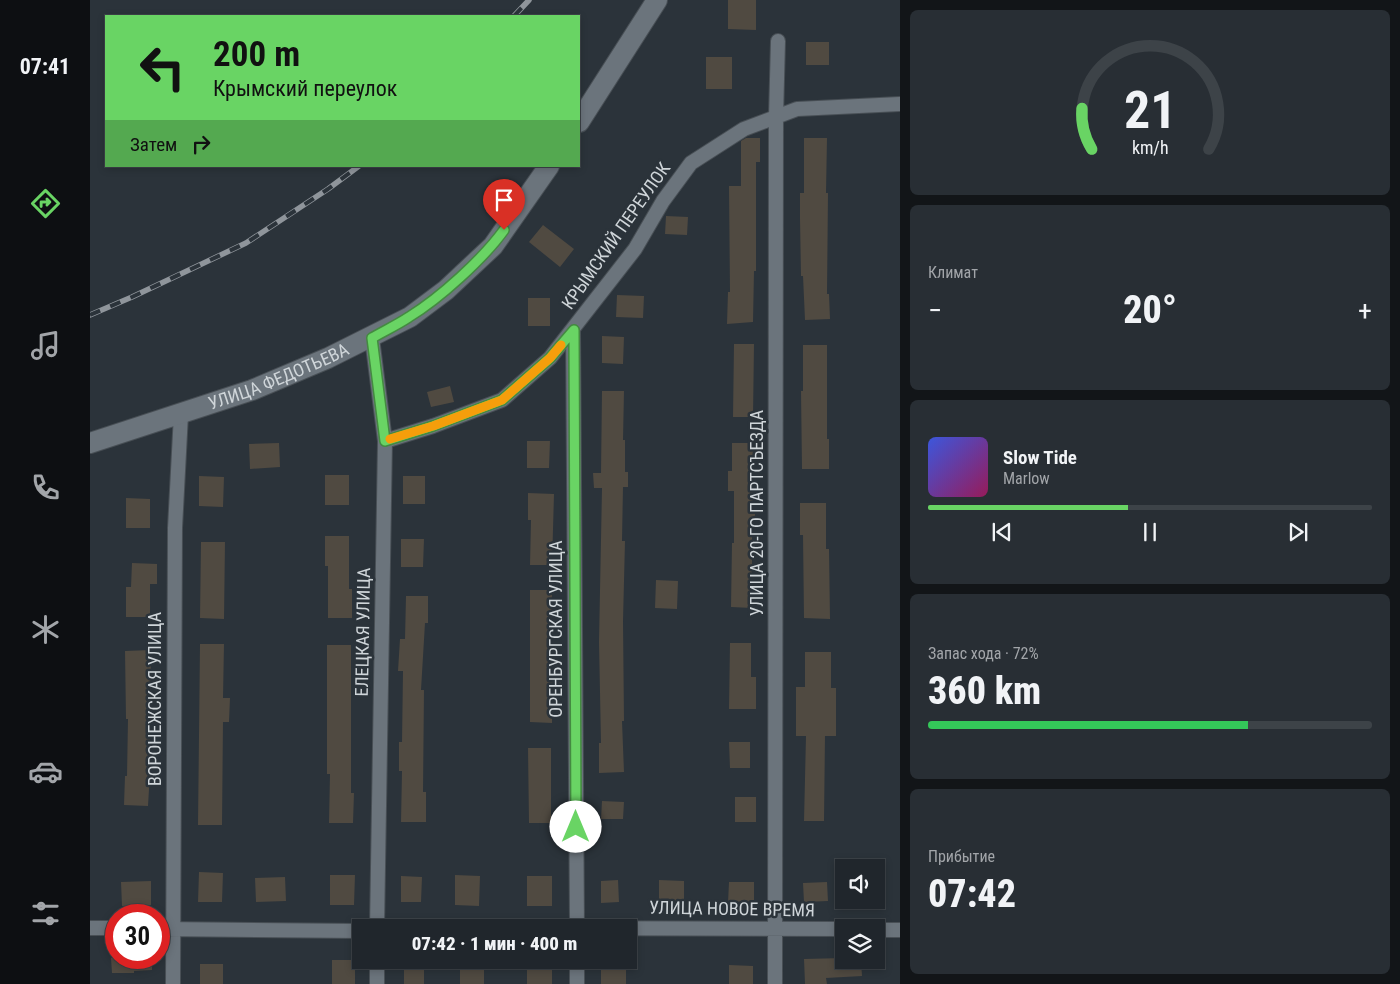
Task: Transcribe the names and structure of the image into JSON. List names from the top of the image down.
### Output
{
  "streets": {
    "main road": ["УЛИЦА ФЕДОТЬЕВА"],
    "street": [
      "КРЫМСКИЙ ПЕРЕУЛОК",
      "УЛИЦА 20-ГО ПАРТСЪЕЗДА",
      "ОРЕНБУРГСКАЯ УЛИЦА",
      "ЕЛЕЦКАЯ УЛИЦА",
      "ВОРОНЕЖСКАЯ УЛИЦА",
      "УЛИЦА НОВОЕ ВРЕМЯ"
    ]
  },
  "crossings": [
    ["КРЫМСКИЙ ПЕРЕУЛОК", "УЛИЦА 20-ГО ПАРТСЪЕЗДА"],
    ["КРЫМСКИЙ ПЕРЕУЛОК", "ОРЕНБУРГСКАЯ УЛИЦА"],
    ["КРЫМСКИЙ ПЕРЕУЛОК", "ЕЛЕЦКАЯ УЛИЦА"],
    ["УЛИЦА ФЕДОТЬЕВА", "ЕЛЕЦКАЯ УЛИЦА"],
    ["УЛИЦА ФЕДОТЬЕВА", "ВОРОНЕЖСКАЯ УЛИЦА"],
    ["УЛИЦА 20-ГО ПАРТСЪЕЗДА", "УЛИЦА НОВОЕ ВРЕМЯ"]
  ],
  "page": {
    "tabs": "07:41",
    "turn": ["200 m", "Крымский переулок"],
    "then": "Затем",
    "tile": [
      "Климат",
      ["Запас хода · 72%", "360 km"],
      ["Прибытие", "07:42"]
    ],
    "heat": ["−", "20°", "+"],
    "song": ["Slow Tide", "Marlow"],
    "limit": "30",
    "trip": "07:42 · 1 мин · 400 m",
    "gauge": ["21", "km/h"]
  }
}
